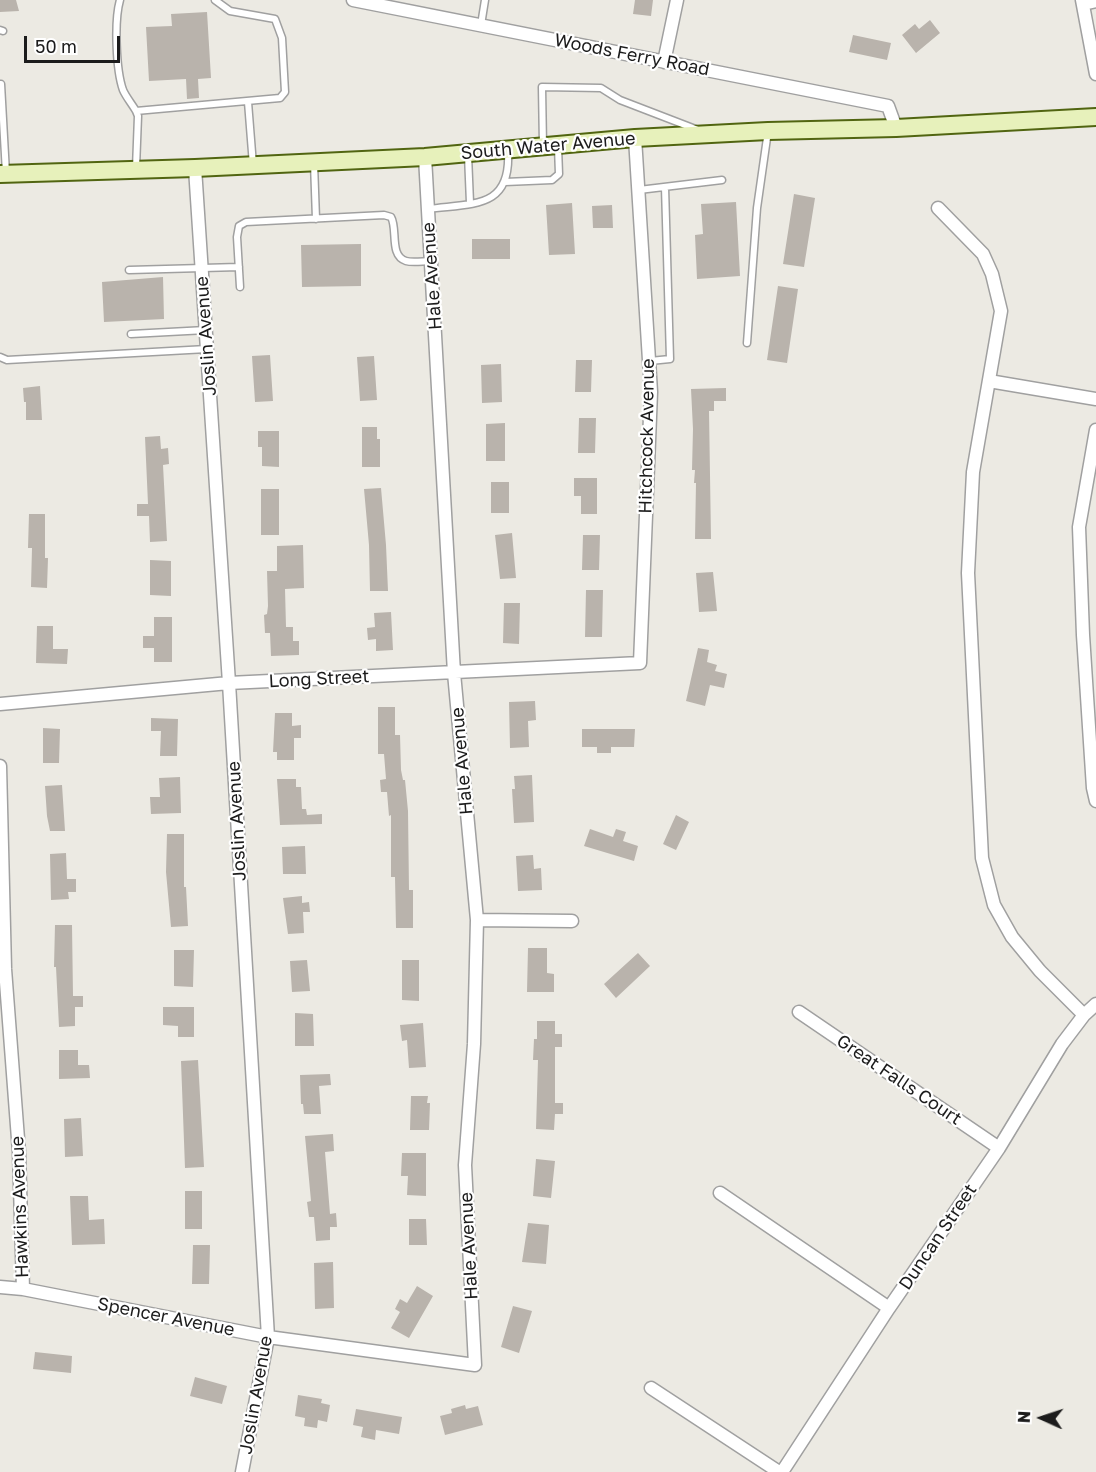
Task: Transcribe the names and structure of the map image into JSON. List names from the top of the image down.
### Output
{
  "streets": {
    "main road": ["South Water Avenue"],
    "street": [
      "Woods Ferry Road",
      "Hale Avenue",
      "Joslin Avenue",
      "Hitchcock Avenue",
      "Long Street",
      "Great Falls Court",
      "Hawkins Avenue",
      "Duncan Street",
      "Spencer Avenue"
    ]
  },
  "crossings": [
    ["Woods Ferry Road", "South Water Avenue"],
    ["South Water Avenue", "Hale Avenue"],
    ["South Water Avenue", "Joslin Avenue"],
    ["South Water Avenue", "Hitchcock Avenue"],
    ["Hale Avenue", "Long Street"],
    ["Hale Avenue", "Spencer Avenue"],
    ["Joslin Avenue", "Long Street"],
    ["Joslin Avenue", "Spencer Avenue"],
    ["Hitchcock Avenue", "Long Street"],
    ["Great Falls Court", "Duncan Street"],
    ["Hawkins Avenue", "Spencer Avenue"]
  ],
  "scale_bar": "50 m",
  "north": "left"
}
